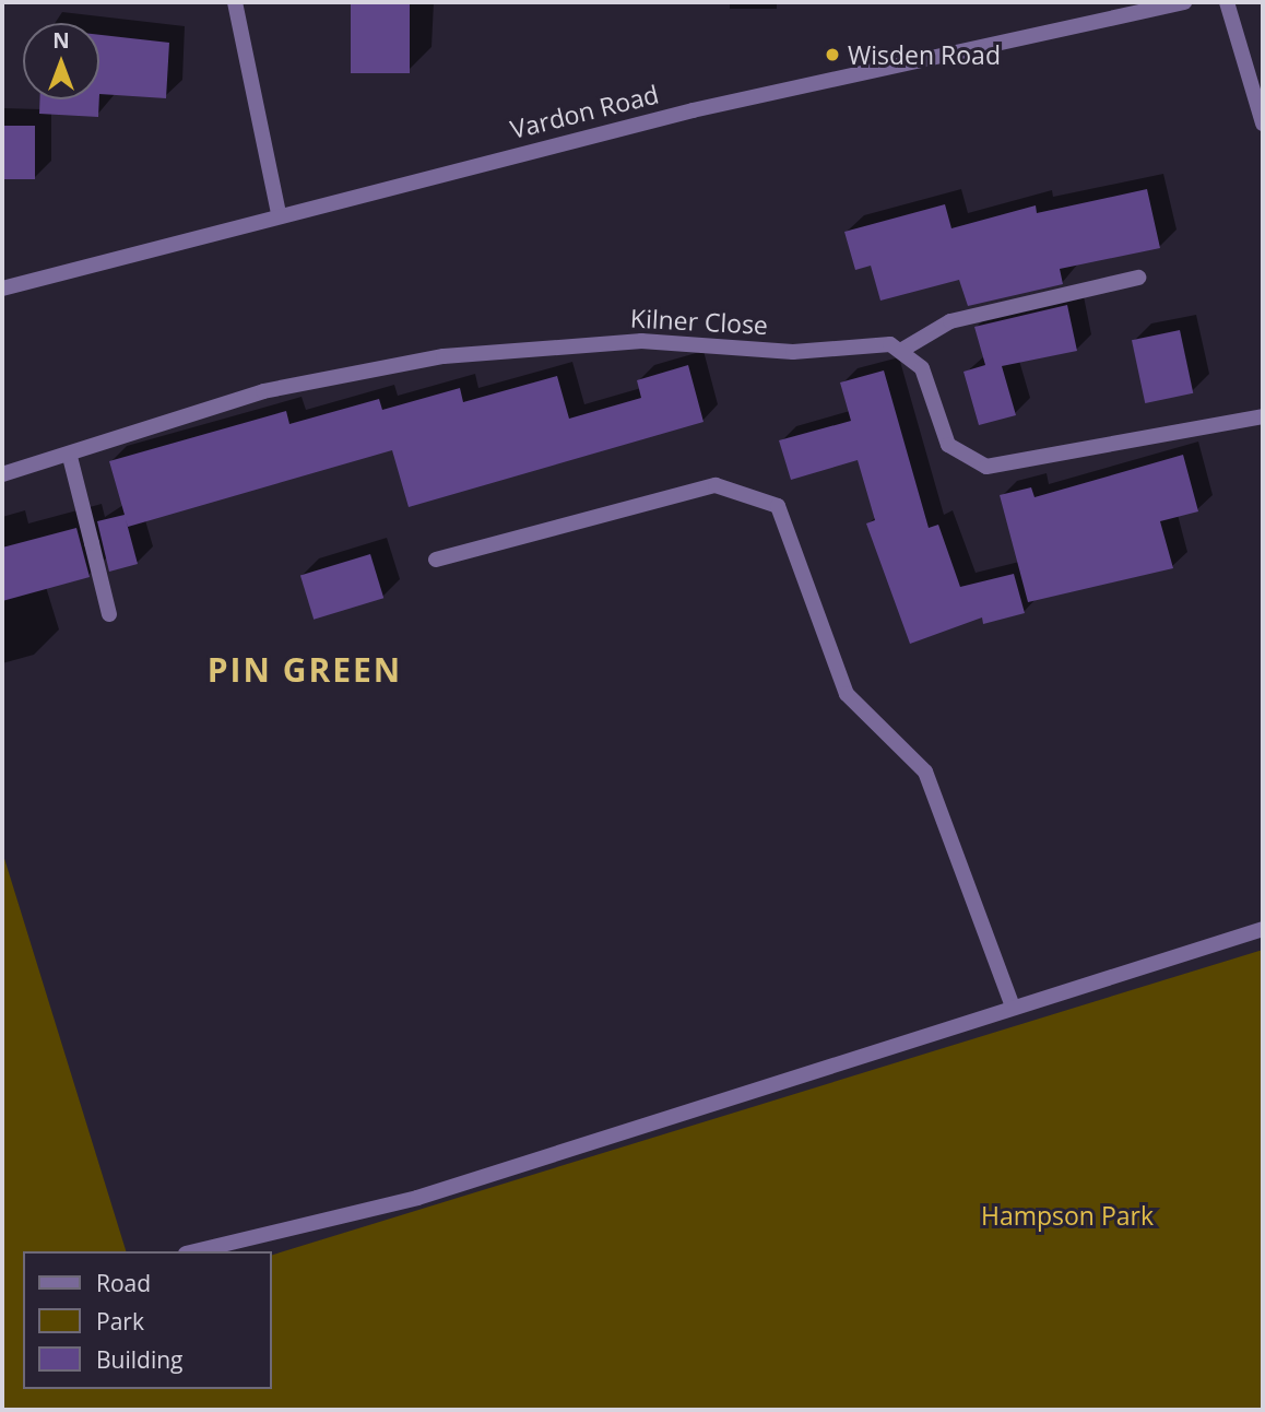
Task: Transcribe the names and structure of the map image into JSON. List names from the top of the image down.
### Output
{
  "streets": {
    "street": ["Vardon Road", "Kilner Close"]
  },
  "districts": ["PIN GREEN"],
  "parks": ["Hampson Park"],
  "places": ["Wisden Road"],
  "legend": ["Road", "Park", "Building"],
  "north": "top"
}
